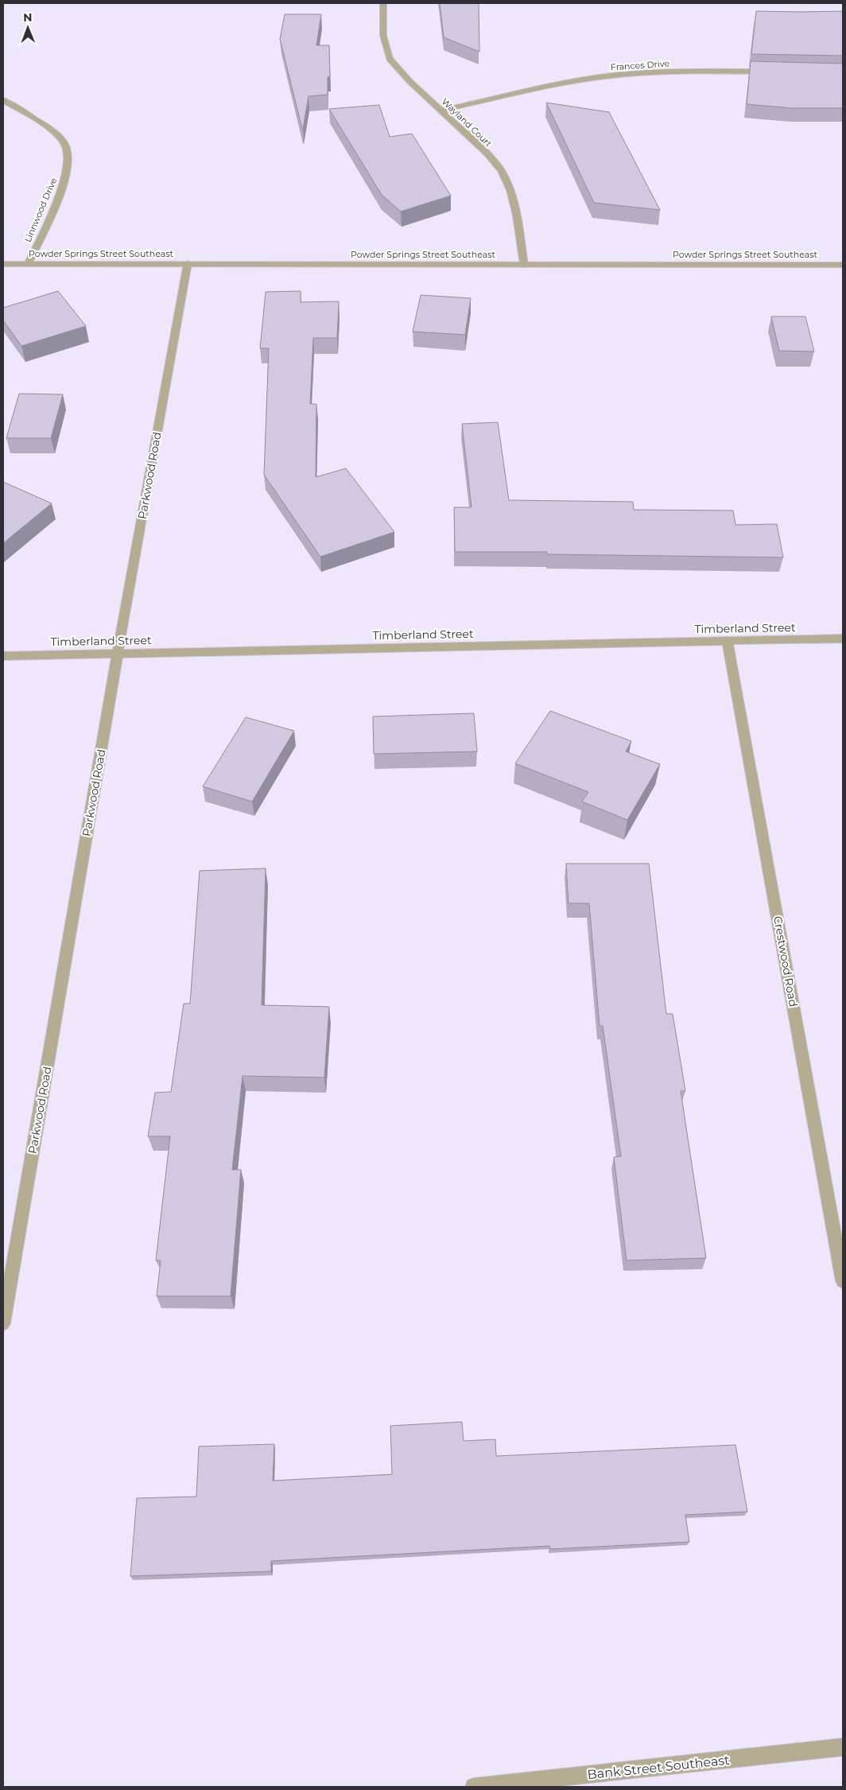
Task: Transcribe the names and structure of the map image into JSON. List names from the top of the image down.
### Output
{
  "streets": {
    "street": [
      "Frances Drive",
      "Wayland Court",
      "Linnwood Drive",
      "Powder Springs Street Southeast",
      "Parkwood Road",
      "Timberland Street",
      "Crestwood Road",
      "Bank Street Southeast"
    ]
  },
  "crossings": [
    ["Frances Drive", "Wayland Court"],
    ["Wayland Court", "Powder Springs Street Southeast"],
    ["Linnwood Drive", "Powder Springs Street Southeast"],
    ["Powder Springs Street Southeast", "Parkwood Road"],
    ["Parkwood Road", "Timberland Street"],
    ["Timberland Street", "Crestwood Road"]
  ],
  "north": "top"
}
